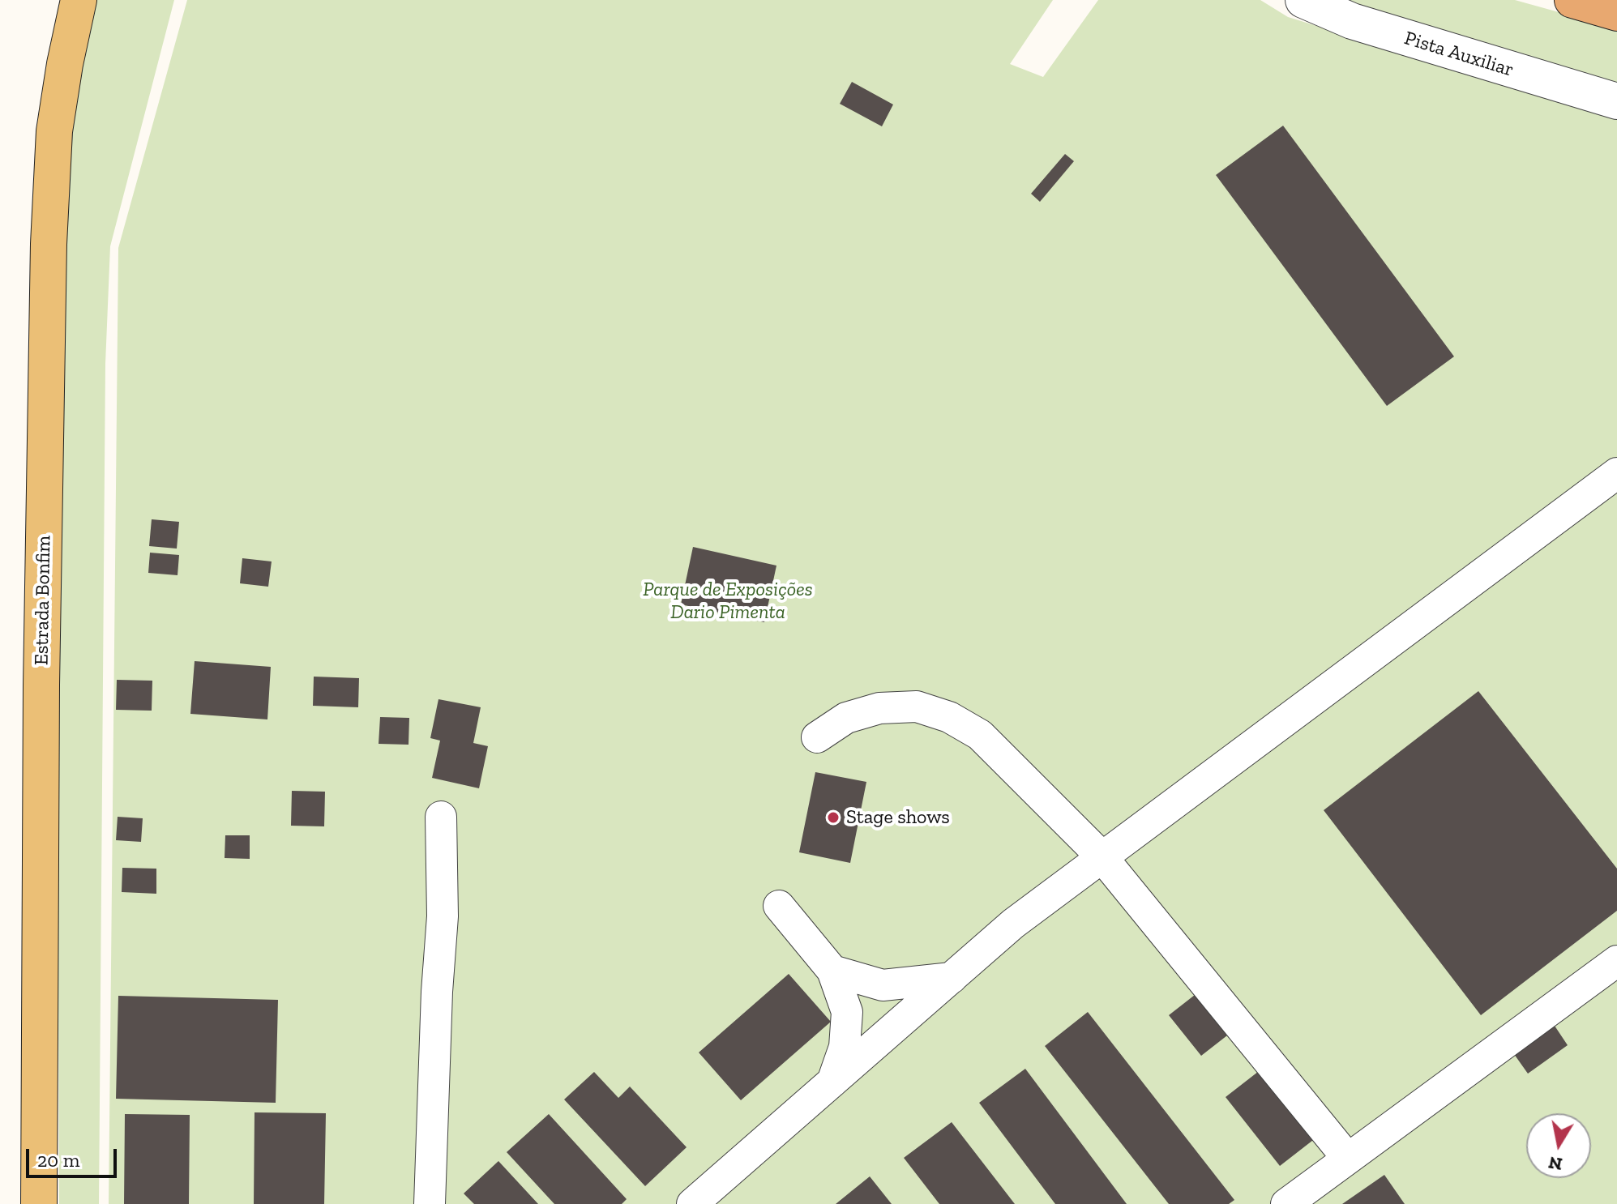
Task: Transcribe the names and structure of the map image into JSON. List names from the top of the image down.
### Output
{
  "streets": {
    "main road": ["Estrada Bonfim"],
    "street": ["Pista Auxiliar"]
  },
  "parks": ["Parque de Exposições Dario Pimenta"],
  "places": ["Stage shows"],
  "scale_bar": "20 m",
  "north": "bottom"
}
